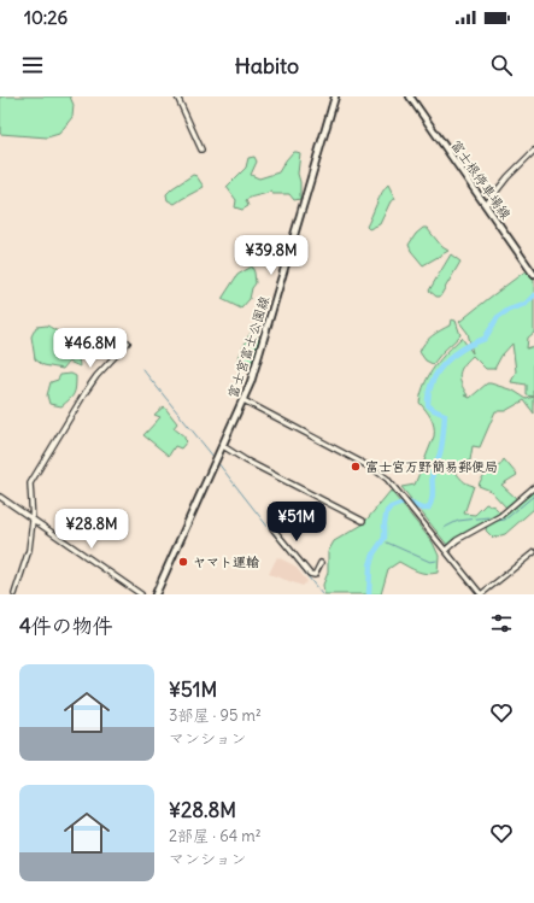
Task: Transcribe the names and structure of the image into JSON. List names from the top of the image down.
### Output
{
  "streets": {
    "main road": ["富士根停車場線", "富士宮富士公園線"]
  },
  "places": ["富士宮万野簡易郵便局", "ヤマト運輸"],
  "page": {
    "status": "10:26",
    "header": "Habito",
    "price": [
      "¥39.8M",
      "¥46.8M",
      "¥51M",
      "¥28.8M"
    ],
    "heading": "4件の物件",
    "list": [
      {
        "name": "¥51M",
        "note": "3部屋 · 95 m² · マンション"
      },
      {
        "name": "¥28.8M",
        "note": "2部屋 · 64 m² · マンション"
      }
    ]
  }
}
